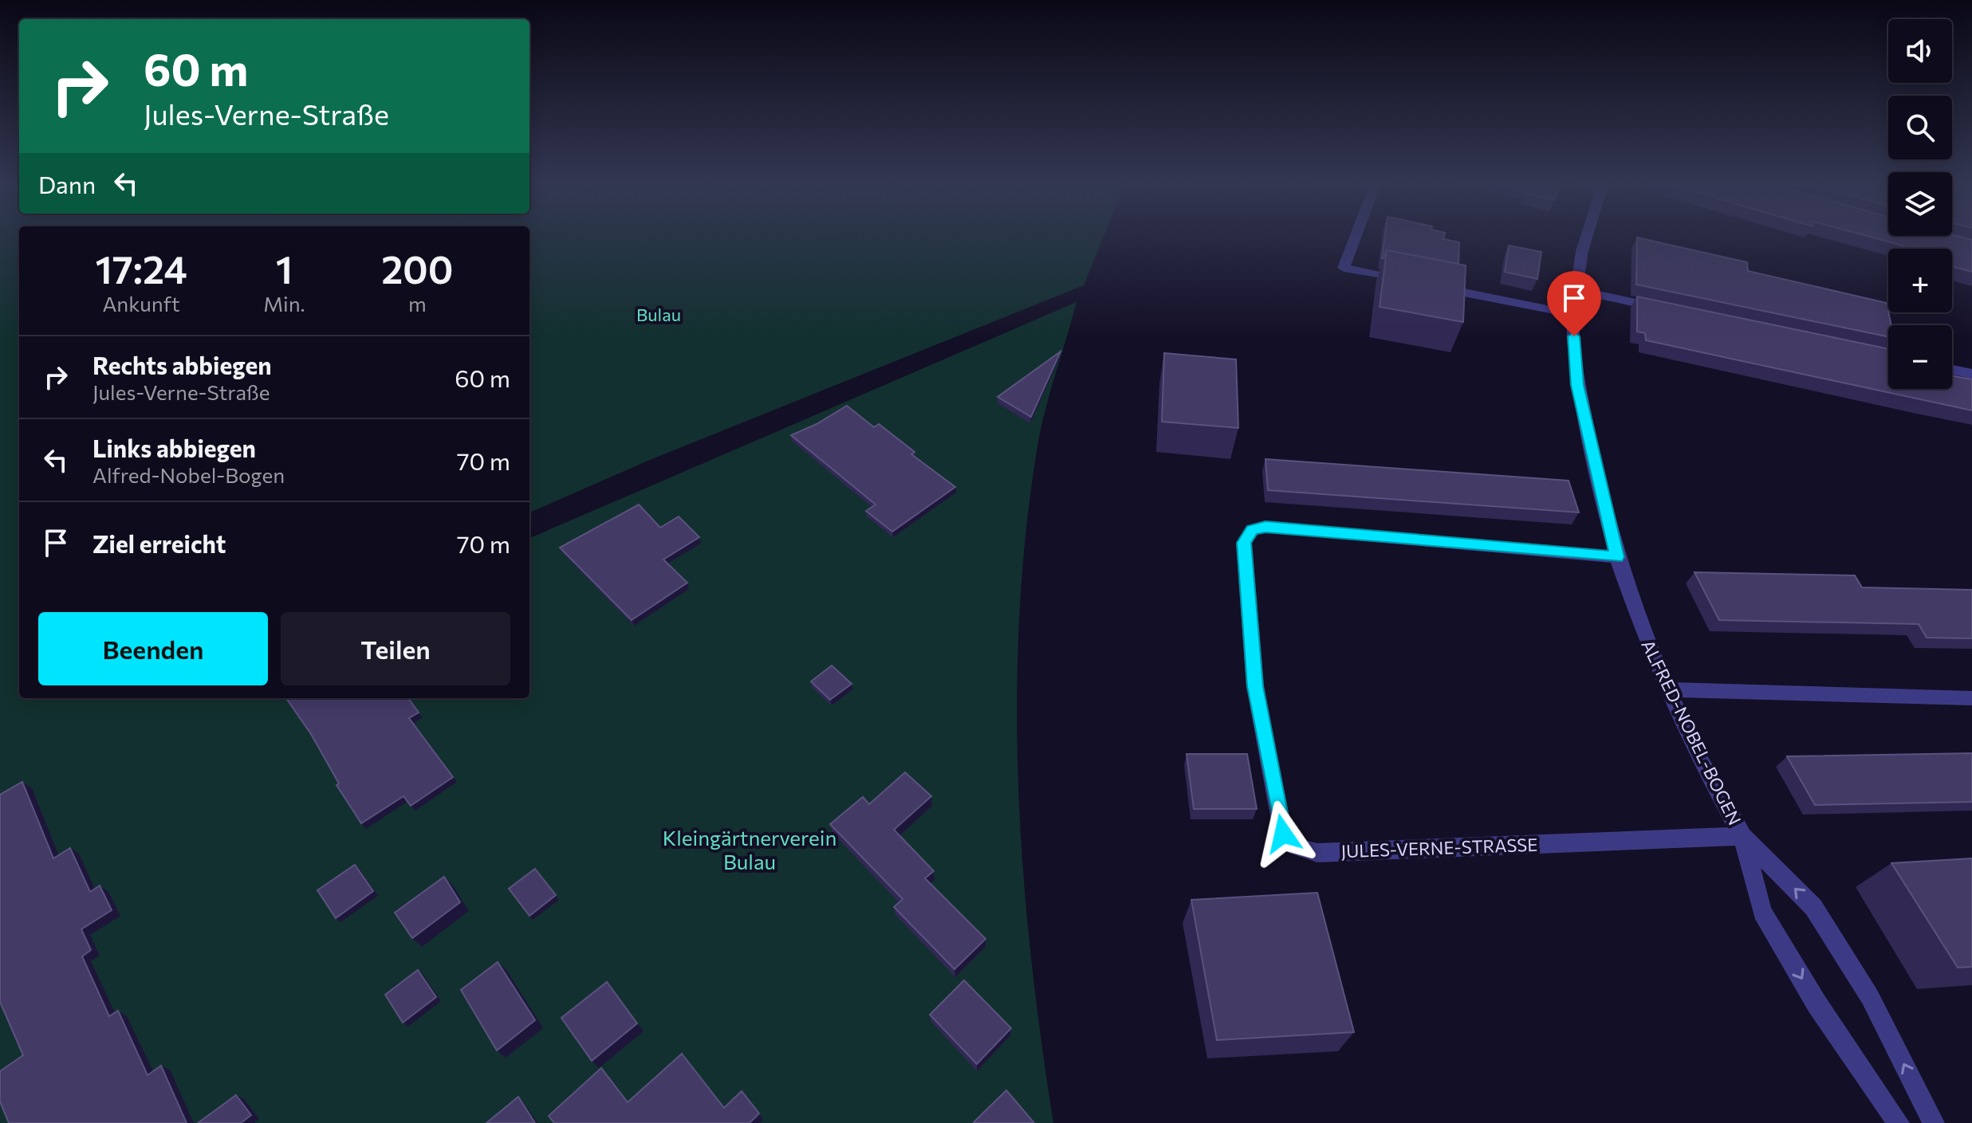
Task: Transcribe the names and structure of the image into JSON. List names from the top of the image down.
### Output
{
  "streets": {
    "street": ["ALFRED-NOBEL-BOGEN", "JULES-VERNE-STRASSE"]
  },
  "crossings": [
    ["ALFRED-NOBEL-BOGEN", "JULES-VERNE-STRASSE"]
  ],
  "parks": ["Bulau", "Kleingärtnerverein Bulau"],
  "page": {
    "map_buttons": ["+", "−"],
    "turn": ["60 m", "Jules-Verne-Straße"],
    "then": "Dann",
    "eta": [
      "17:24",
      "Ankunft",
      "1",
      "Min.",
      "200",
      "m"
    ],
    "list": [
      {
        "name": "Rechts abbiegen",
        "note": "Jules-Verne-Straße",
        "value": "60 m"
      },
      {
        "name": "Links abbiegen",
        "note": "Alfred-Nobel-Bogen",
        "value": "70 m"
      },
      {
        "name": "Ziel erreicht",
        "value": "70 m"
      }
    ],
    "buttons": ["Beenden", "Teilen"]
  }
}
